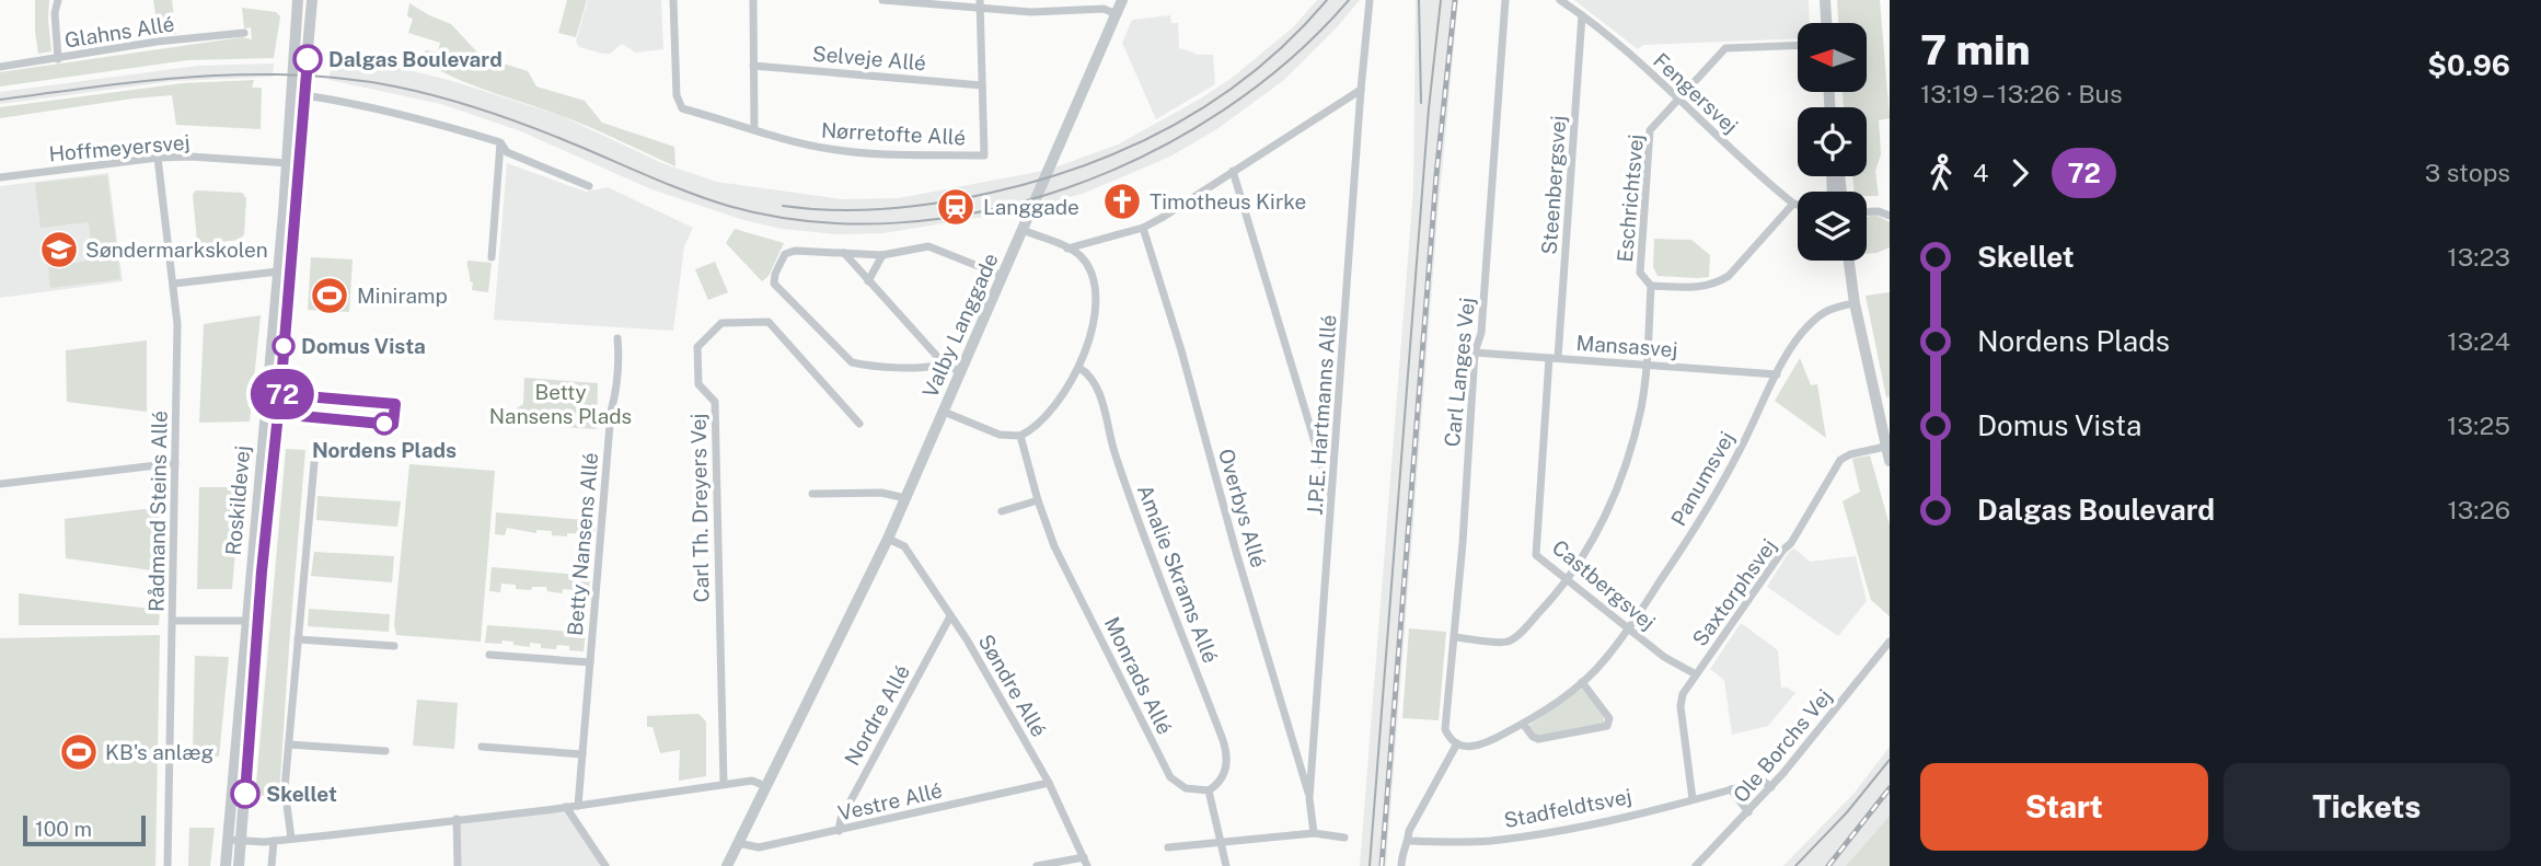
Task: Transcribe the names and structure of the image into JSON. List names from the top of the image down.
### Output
{
  "streets": {
    "street": [
      "Glahns Allé",
      "Selveje Allé",
      "Fengersvej",
      "Nørretofte Allé",
      "Hoffmeyersvej",
      "Steenbergsvej",
      "Eschrichtsvej",
      "Valby Langgade",
      "Mansasvej",
      "Carl Langes Vej",
      "J.P.E. Hartmanns Allé",
      "Panumsvej",
      "Roskildevej",
      "Carl Th. Dreyers Vej",
      "Overbys Allé",
      "Rådmand Steins Allé",
      "Betty Nansens Allé",
      "Amalie Skrams Allé",
      "Castbergsvej",
      "Saxtorphsvej",
      "Monrads Allé",
      "Søndre Allé",
      "Nordre Allé",
      "Ole Borchs Vej",
      "Vestre Allé",
      "Stadfeldtsvej"
    ]
  },
  "crossings": [
    ["Selveje Allé", "Nørretofte Allé"],
    ["Fengersvej", "Steenbergsvej"],
    ["Fengersvej", "Eschrichtsvej"],
    ["Hoffmeyersvej", "Roskildevej"],
    ["Hoffmeyersvej", "Rådmand Steins Allé"],
    ["Steenbergsvej", "Mansasvej"],
    ["Steenbergsvej", "Castbergsvej"],
    ["Eschrichtsvej", "Mansasvej"],
    ["Eschrichtsvej", "Carl Langes Vej"],
    ["Eschrichtsvej", "Castbergsvej"],
    ["Valby Langgade", "Søndre Allé"],
    ["Valby Langgade", "Vestre Allé"],
    ["Mansasvej", "Carl Langes Vej"],
    ["Mansasvej", "Panumsvej"],
    ["Mansasvej", "Castbergsvej"],
    ["Carl Langes Vej", "Panumsvej"],
    ["J.P.E. Hartmanns Allé", "Overbys Allé"],
    ["Panumsvej", "Castbergsvej"],
    ["Amalie Skrams Allé", "Monrads Allé"],
    ["Castbergsvej", "Saxtorphsvej"],
    ["Saxtorphsvej", "Stadfeldtsvej"],
    ["Søndre Allé", "Nordre Allé"],
    ["Søndre Allé", "Vestre Allé"],
    ["Nordre Allé", "Vestre Allé"],
    ["Ole Borchs Vej", "Stadfeldtsvej"]
  ],
  "parks": ["Betty Nansens Plads"],
  "places": {
    "other": [
      "Dalgas Boulevard",
      "Domus Vista",
      "Nordens Plads",
      "Skellet"
    ],
    "church": ["Timotheus Kirke"],
    "station": ["Langgade"],
    "school or university": ["Søndermarkskolen"],
    "sports": ["Miniramp", "KB's anlæg"]
  },
  "lines": ["bus line 72"],
  "scale_bar": "100 m",
  "north": "left",
  "page": {
    "on_map": "72",
    "heading": ["7 min", "13:19 – 13:26 · Bus", "$0.96"],
    "legs": ["4", "72", "3 stops"],
    "list": [
      {
        "name": "Skellet",
        "value": "13:23"
      },
      {
        "name": "Nordens Plads",
        "value": "13:24"
      },
      {
        "name": "Domus Vista",
        "value": "13:25"
      },
      {
        "name": "Dalgas Boulevard",
        "value": "13:26"
      }
    ],
    "buttons": ["Start", "Tickets"],
    "scale": "100 m"
  }
}
